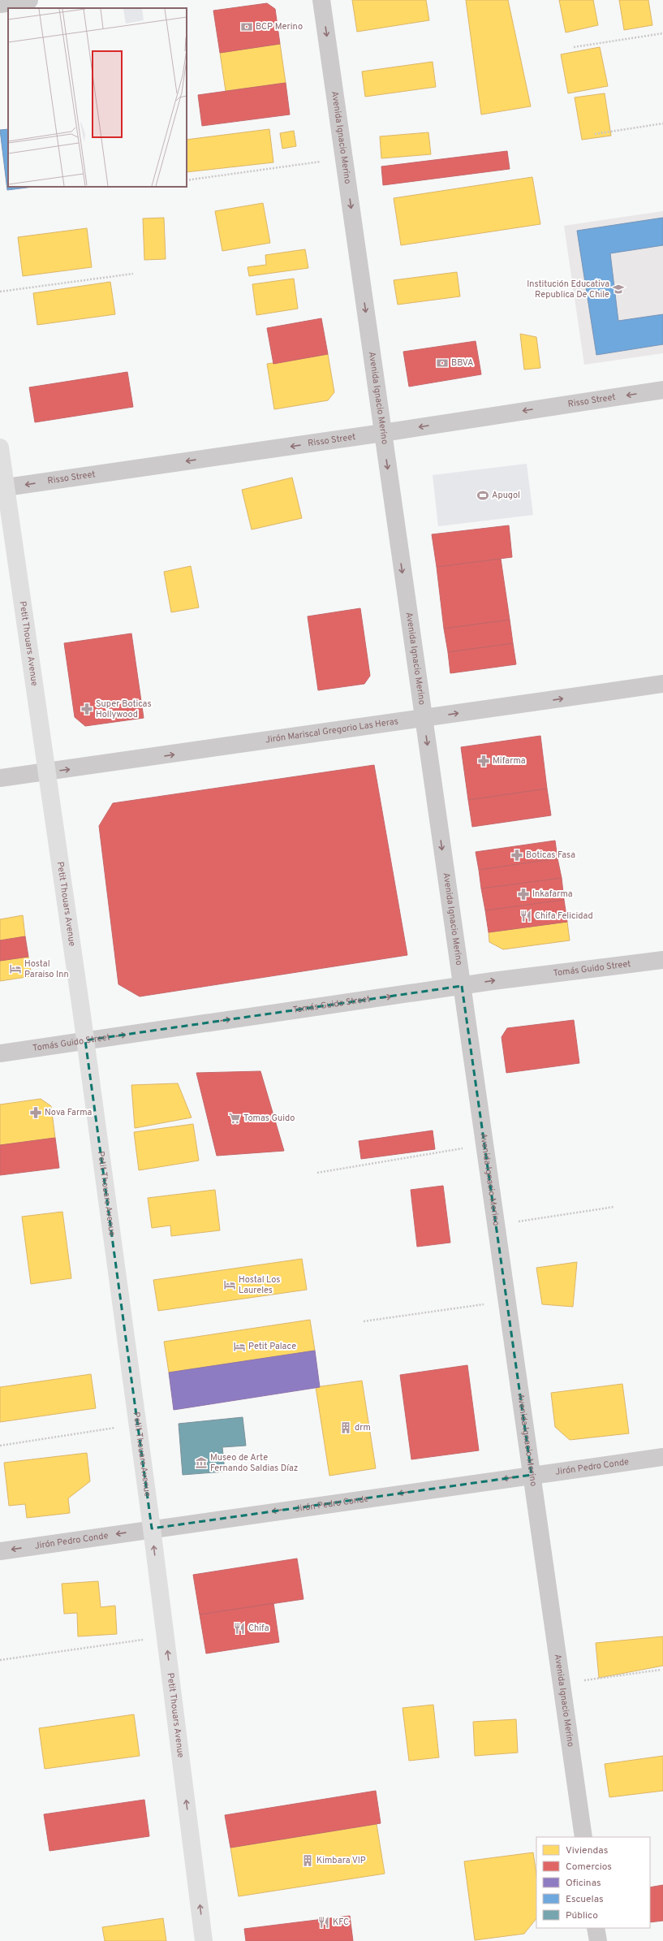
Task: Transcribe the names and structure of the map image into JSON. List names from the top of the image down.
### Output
{
  "streets": {
    "main road": ["Petit Thouars Avenue"],
    "street": [
      "Avenida Ignacio Merino",
      "Risso Street",
      "Jirón Mariscal Gregorio Las Heras",
      "Tomás Guido Street",
      "Jirón Pedro Conde"
    ]
  },
  "crossings": [
    ["Avenida Ignacio Merino", "Risso Street"],
    ["Avenida Ignacio Merino", "Jirón Mariscal Gregorio Las Heras"],
    ["Avenida Ignacio Merino", "Tomás Guido Street"],
    ["Avenida Ignacio Merino", "Jirón Pedro Conde"],
    ["Risso Street", "Petit Thouars Avenue"],
    ["Petit Thouars Avenue", "Jirón Mariscal Gregorio Las Heras"],
    ["Petit Thouars Avenue", "Tomás Guido Street"],
    ["Petit Thouars Avenue", "Jirón Pedro Conde"]
  ],
  "one_way": [
    "Avenida Ignacio Merino",
    "Risso Street",
    "Jirón Mariscal Gregorio Las Heras",
    "Tomás Guido Street",
    "Jirón Pedro Conde"
  ],
  "places": {
    "bank": ["BCP Merino", "BBVA"],
    "school or university": ["Institución Educativa Republica De Chile"],
    "sports": ["Apugol"],
    "pharmacy": [
      "Super Boticas Hollywood",
      "Mifarma",
      "Boticas Fasa",
      "Inkafarma",
      "Nova Farma"
    ],
    "restaurant": ["Chifa Felicidad", "Chifa", "KFC"],
    "hotel": ["Hostal Paraiso Inn", "Hostal Los Laureles", "Petit Palace"],
    "supermarket": ["Tomas Guido"],
    "building": ["drm", "Kimbara VIP"],
    "museum": ["Museo de Arte Fernando Saldias Díaz"]
  },
  "legend": [
    "Viviendas",
    "Comercios",
    "Oficinas",
    "Escuelas",
    "Público"
  ]
}
